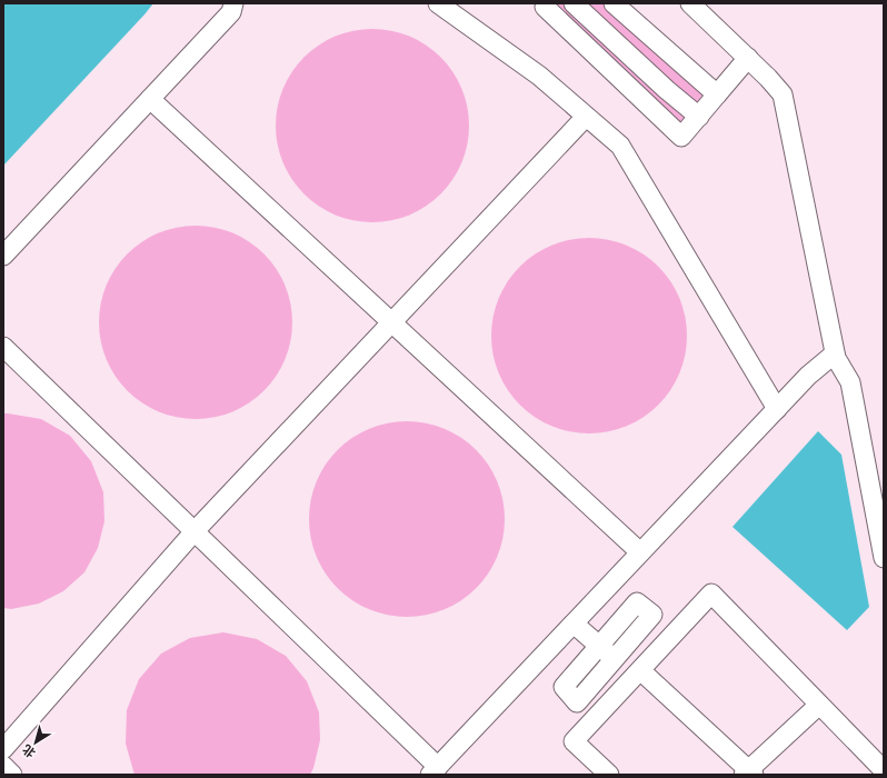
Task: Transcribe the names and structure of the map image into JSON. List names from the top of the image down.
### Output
{
  "north": "bottom left"
}
